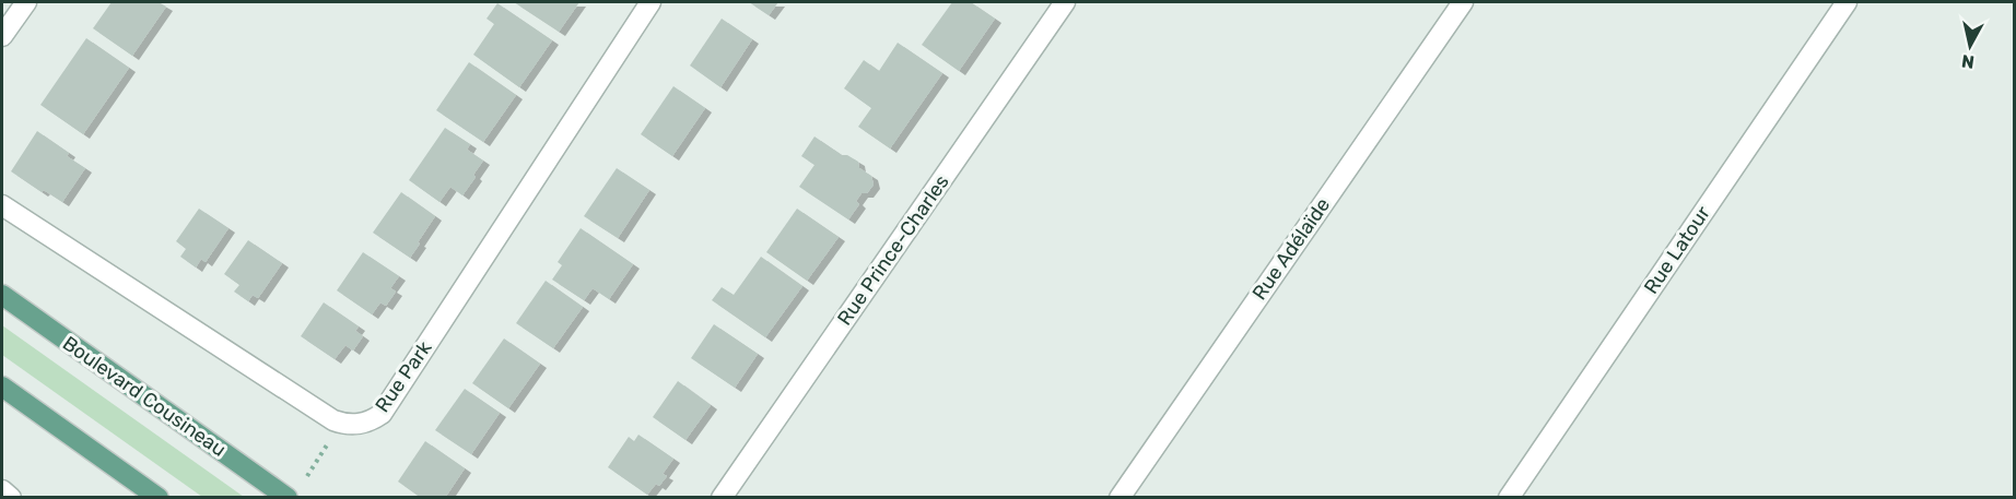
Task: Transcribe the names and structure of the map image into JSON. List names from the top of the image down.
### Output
{
  "streets": {
    "main road": ["Boulevard Cousineau"],
    "street": [
      "Rue Adélaïde",
      "Rue Prince-Charles",
      "Rue Latour",
      "Rue Park"
    ]
  },
  "north": "bottom"
}
